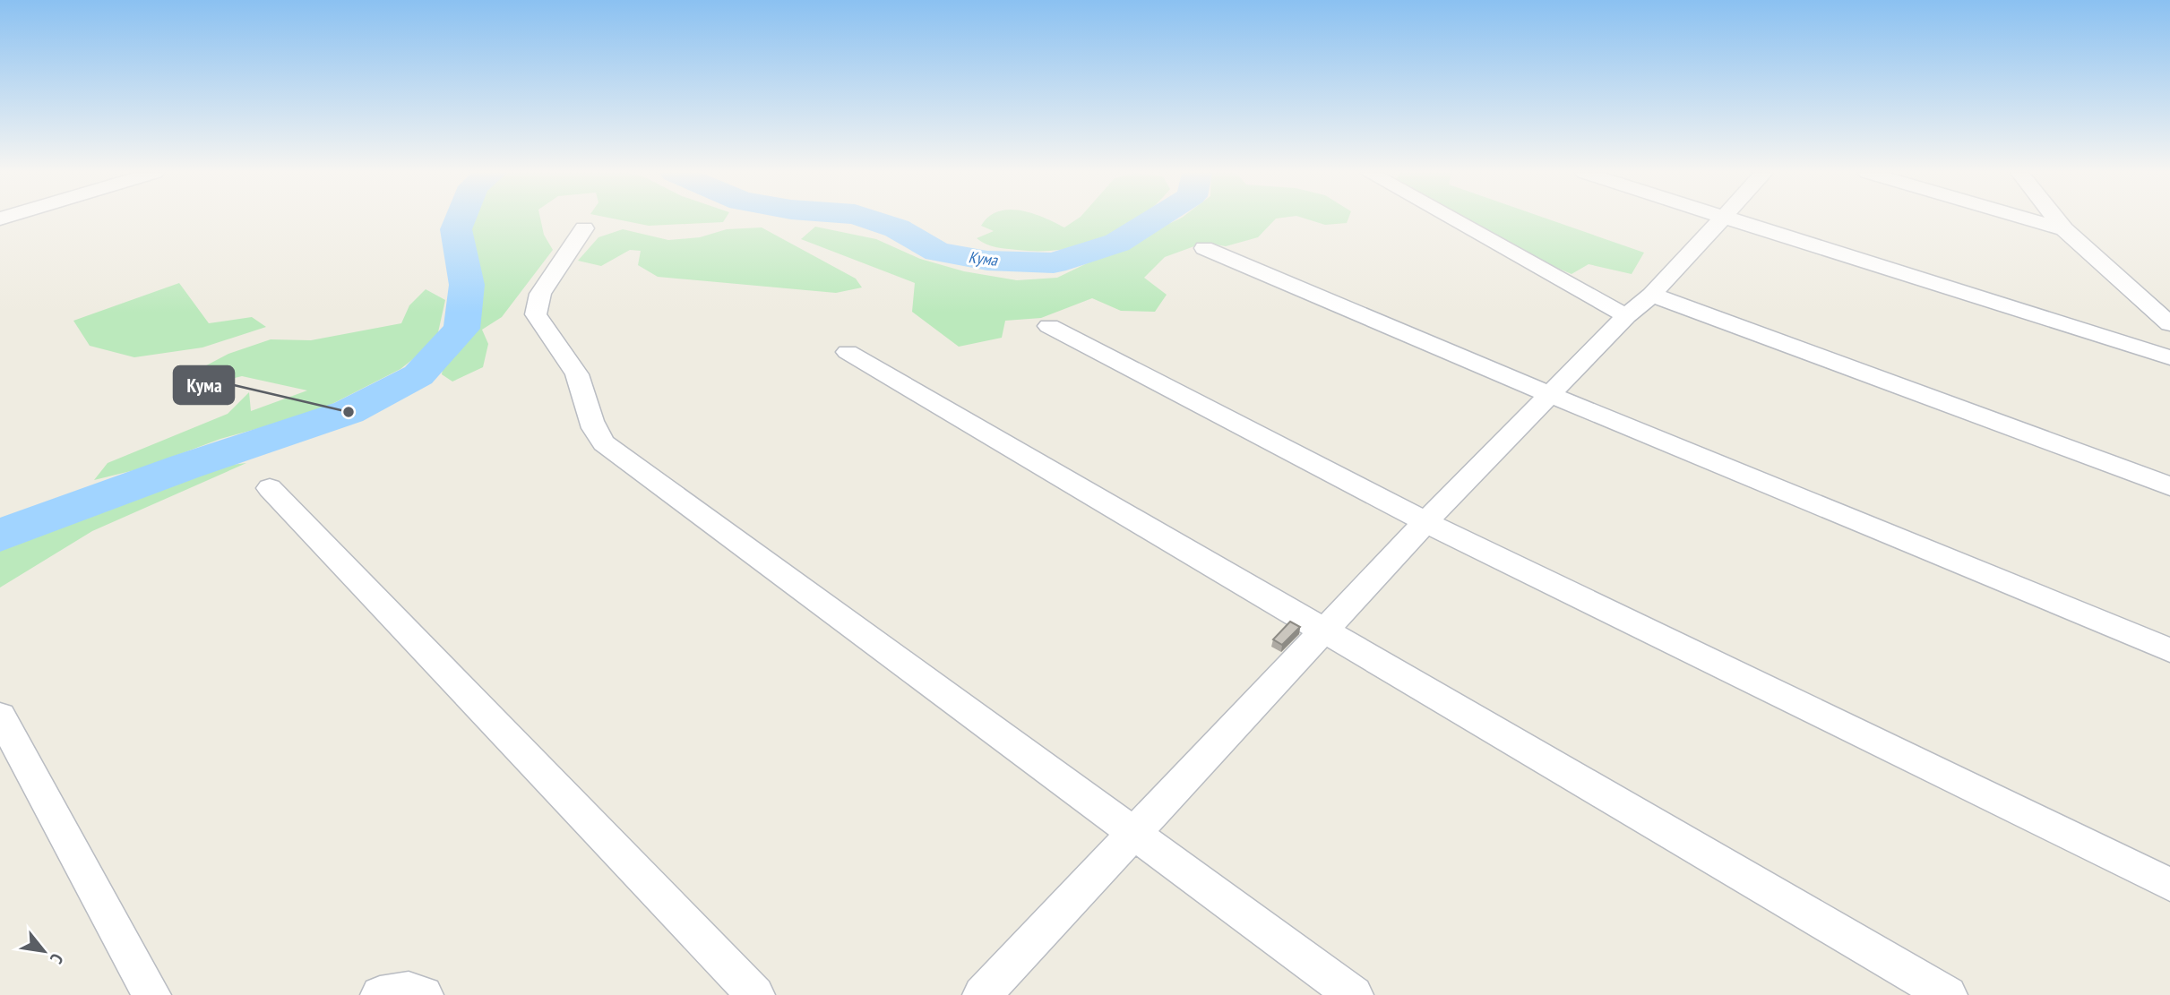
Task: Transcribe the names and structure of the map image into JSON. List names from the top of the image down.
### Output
{
  "water": ["Кума"],
  "places": ["Кума"],
  "north": "bottom right"
}
